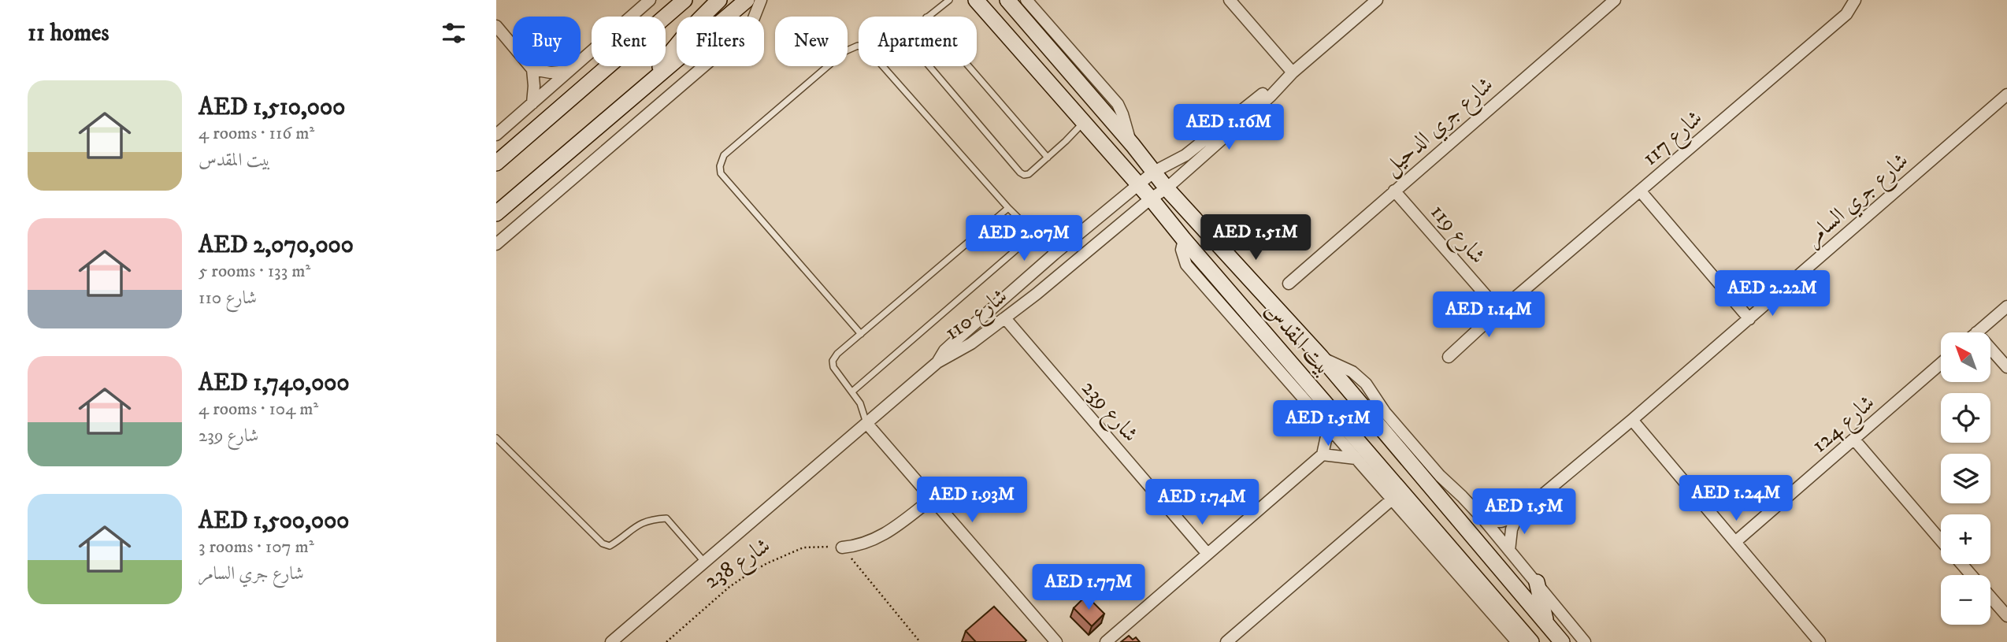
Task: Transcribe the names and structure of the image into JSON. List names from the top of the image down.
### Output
{
  "streets": {
    "street": [
      "شارع جري الدحيل",
      "شارع 117",
      "شارع جري السامر",
      "شارع 119",
      "شارع 110",
      "بيت المقدس",
      "شارع 239",
      "شارع 124"
    ],
    "path": ["شارع 238"]
  },
  "crossings": [
    ["شارع جري الدحيل", "شارع 119"],
    ["شارع 117", "شارع 119"],
    ["شارع جري السامر", "بيت المقدس"],
    ["شارع 110", "بيت المقدس"],
    ["شارع 110", "شارع 239"]
  ],
  "north": "top left",
  "page": {
    "heading": "11 homes",
    "chip": [
      "Buy",
      "Rent",
      "Filters",
      "New",
      "Apartment"
    ],
    "list": [
      {
        "name": "AED 1,510,000",
        "note": "4 rooms · 116 m² · بيت المقدس"
      },
      {
        "name": "AED 2,070,000",
        "note": "5 rooms · 133 m² · شارع 110"
      },
      {
        "name": "AED 1,740,000",
        "note": "4 rooms · 104 m² · شارع 239"
      },
      {
        "name": "AED 1,500,000",
        "note": "3 rooms · 107 m² · شارع جري السامر"
      }
    ],
    "price": [
      "AED 1.16M",
      "AED 1.51M",
      "AED 2.07M",
      "AED 2.22M",
      "AED 1.14M",
      "AED 1.51M",
      "AED 1.24M",
      "AED 1.93M",
      "AED 1.74M",
      "AED 1.5M",
      "AED 1.77M"
    ],
    "map_buttons": ["+", "−"]
  }
}
